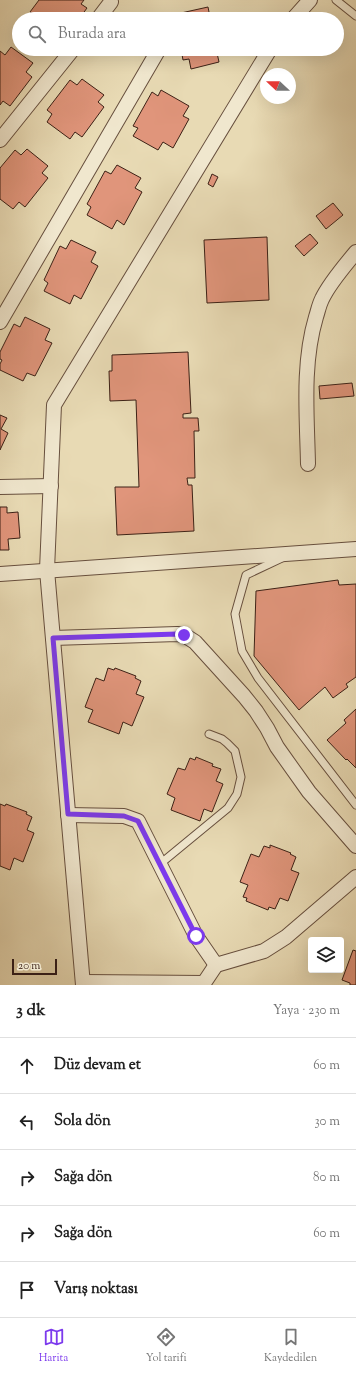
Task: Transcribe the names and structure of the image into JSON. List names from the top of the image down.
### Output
{
  "scale_bar": "20 m",
  "north": "left",
  "page": {
    "search": "Burada ara",
    "scale": "20 m",
    "heading": ["3 dk", "Yaya · 230 m"],
    "list": [
      ["Düz devam et", "60 m"],
      ["Sola dön", "30 m"],
      ["Sağa dön", "80 m"],
      ["Sağa dön", "60 m"],
      "Varış noktası"
    ],
    "nav": ["Harita", "Yol tarifi", "Kaydedilen"]
  }
}
